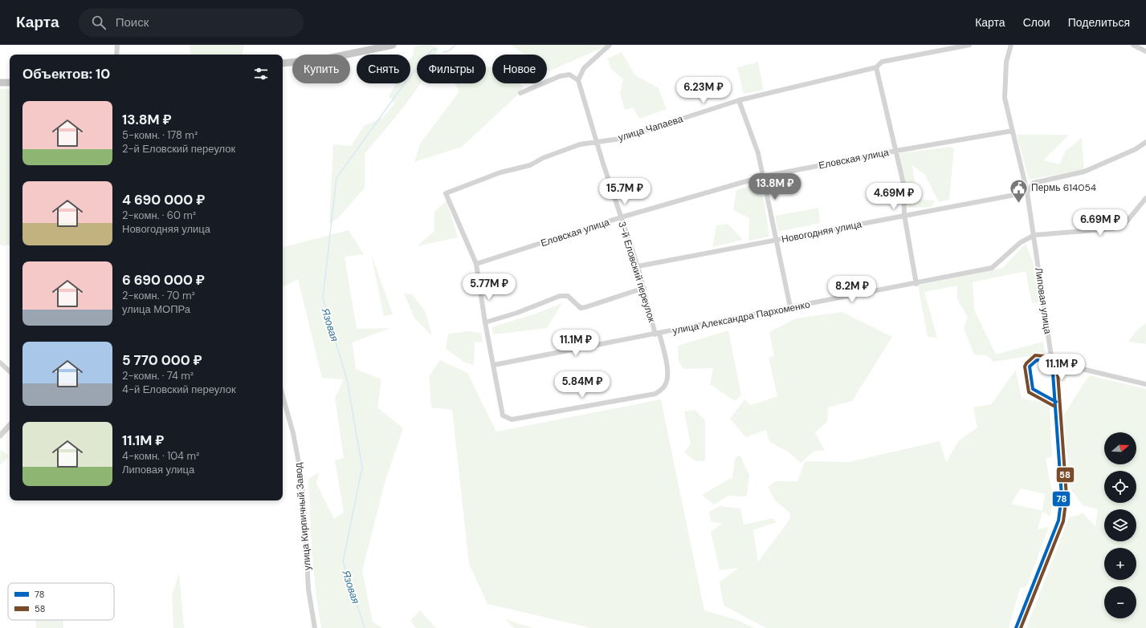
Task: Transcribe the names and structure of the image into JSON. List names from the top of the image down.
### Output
{
  "streets": {
    "street": [
      "улица Чапаева",
      "Еловская улица",
      "Новогодняя улица",
      "3-й Еловский переулок",
      "Липовая улица",
      "улица Александра Пархоменко",
      "улица Кирпичный Завод"
    ]
  },
  "crossings": [
    ["улица Чапаева", "Еловская улица"],
    ["улица Чапаева", "3-й Еловский переулок"],
    ["Еловская улица", "3-й Еловский переулок"],
    ["Еловская улица", "Липовая улица"],
    ["Новогодняя улица", "3-й Еловский переулок"],
    ["Новогодняя улица", "Липовая улица"],
    ["3-й Еловский переулок", "улица Александра Пархоменко"],
    ["Липовая улица", "улица Александра Пархоменко"]
  ],
  "water": ["Язовая"],
  "places": {
    "public building": ["Пермь 614054"]
  },
  "lines": ["transit line 58", "transit line 78"],
  "legend": ["78", "58"],
  "north": "right",
  "page": {
    "header": "Карта",
    "search": "Поиск",
    "nav": ["Карта", "Слои", "Поделиться"],
    "chip": [
      "Купить",
      "Снять",
      "Фильтры",
      "Новое"
    ],
    "heading": "Объектов: 10",
    "price": [
      "6.23M ₽",
      "13.8M ₽",
      "15.7M ₽",
      "4.69M ₽",
      "6.69M ₽",
      "5.77M ₽",
      "8.2M ₽",
      "11.1M ₽",
      "11.1M ₽",
      "5.84M ₽"
    ],
    "list": [
      {
        "name": "13.8M ₽",
        "note": "5-комн. · 178 m² · 2-й Еловский переулок"
      },
      {
        "name": "4 690 000 ₽",
        "note": "2-комн. · 60 m² · Новогодняя улица"
      },
      {
        "name": "6 690 000 ₽",
        "note": "2-комн. · 70 m² · улица МОПРа"
      },
      {
        "name": "5 770 000 ₽",
        "note": "2-комн. · 74 m² · 4-й Еловский переулок"
      },
      {
        "name": "11.1M ₽",
        "note": "4-комн. · 104 m² · Липовая улица"
      }
    ],
    "map_buttons": ["+", "−"]
  }
}
